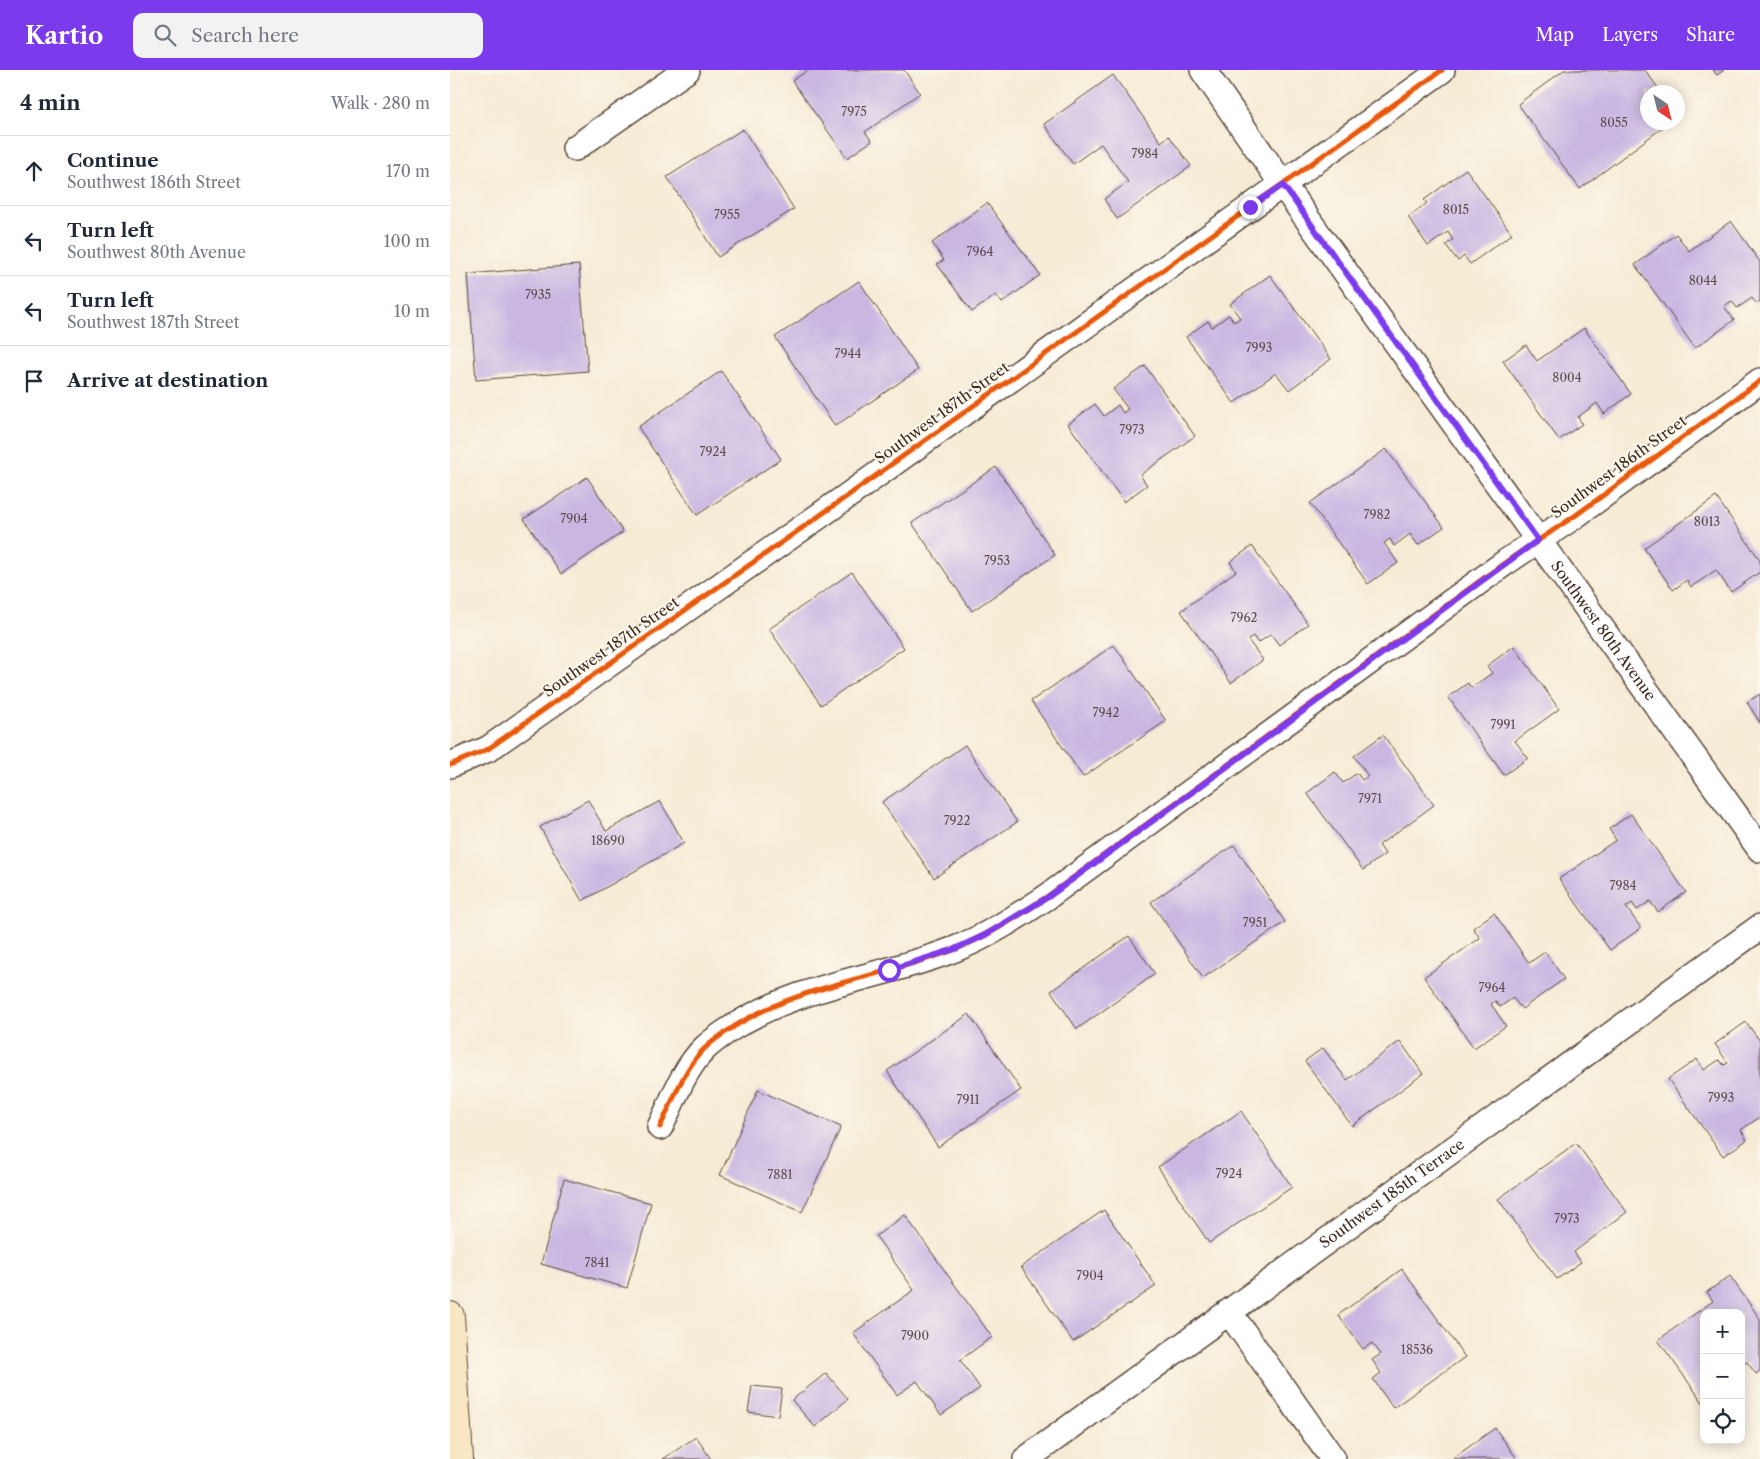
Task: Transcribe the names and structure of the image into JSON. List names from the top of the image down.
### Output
{
  "streets": {
    "street": [
      "Southwest 187th Street",
      "Southwest 186th Street",
      "Southwest 80th Avenue",
      "Southwest 185th Terrace"
    ]
  },
  "crossings": [
    ["Southwest 187th Street", "Southwest 80th Avenue"],
    ["Southwest 186th Street", "Southwest 80th Avenue"]
  ],
  "house_numbers": [
    "7975",
    "8055",
    "7984",
    "8015",
    "7955",
    "7964",
    "8044",
    "7935",
    "7993",
    "7944",
    "8004",
    "7973",
    "7924",
    "7982",
    "7904",
    "8013",
    "7953",
    "7962",
    "7942",
    "7991",
    "7971",
    "7922",
    "18690",
    "7984",
    "7951",
    "7964",
    "7993",
    "7911",
    "7924",
    "7881",
    "7973",
    "7841",
    "7904",
    "7900",
    "18536"
  ],
  "north": "bottom right",
  "page": {
    "header": "Kartio",
    "search": "Search here",
    "nav": ["Map", "Layers", "Share"],
    "heading": ["4 min", "Walk · 280 m"],
    "list": [
      ["Continue", "Southwest 186th Street", "170 m"],
      ["Turn left", "Southwest 80th Avenue", "100 m"],
      ["Turn left", "Southwest 187th Street", "10 m"],
      "Arrive at destination"
    ],
    "map_buttons": ["+", "−"]
  }
}
